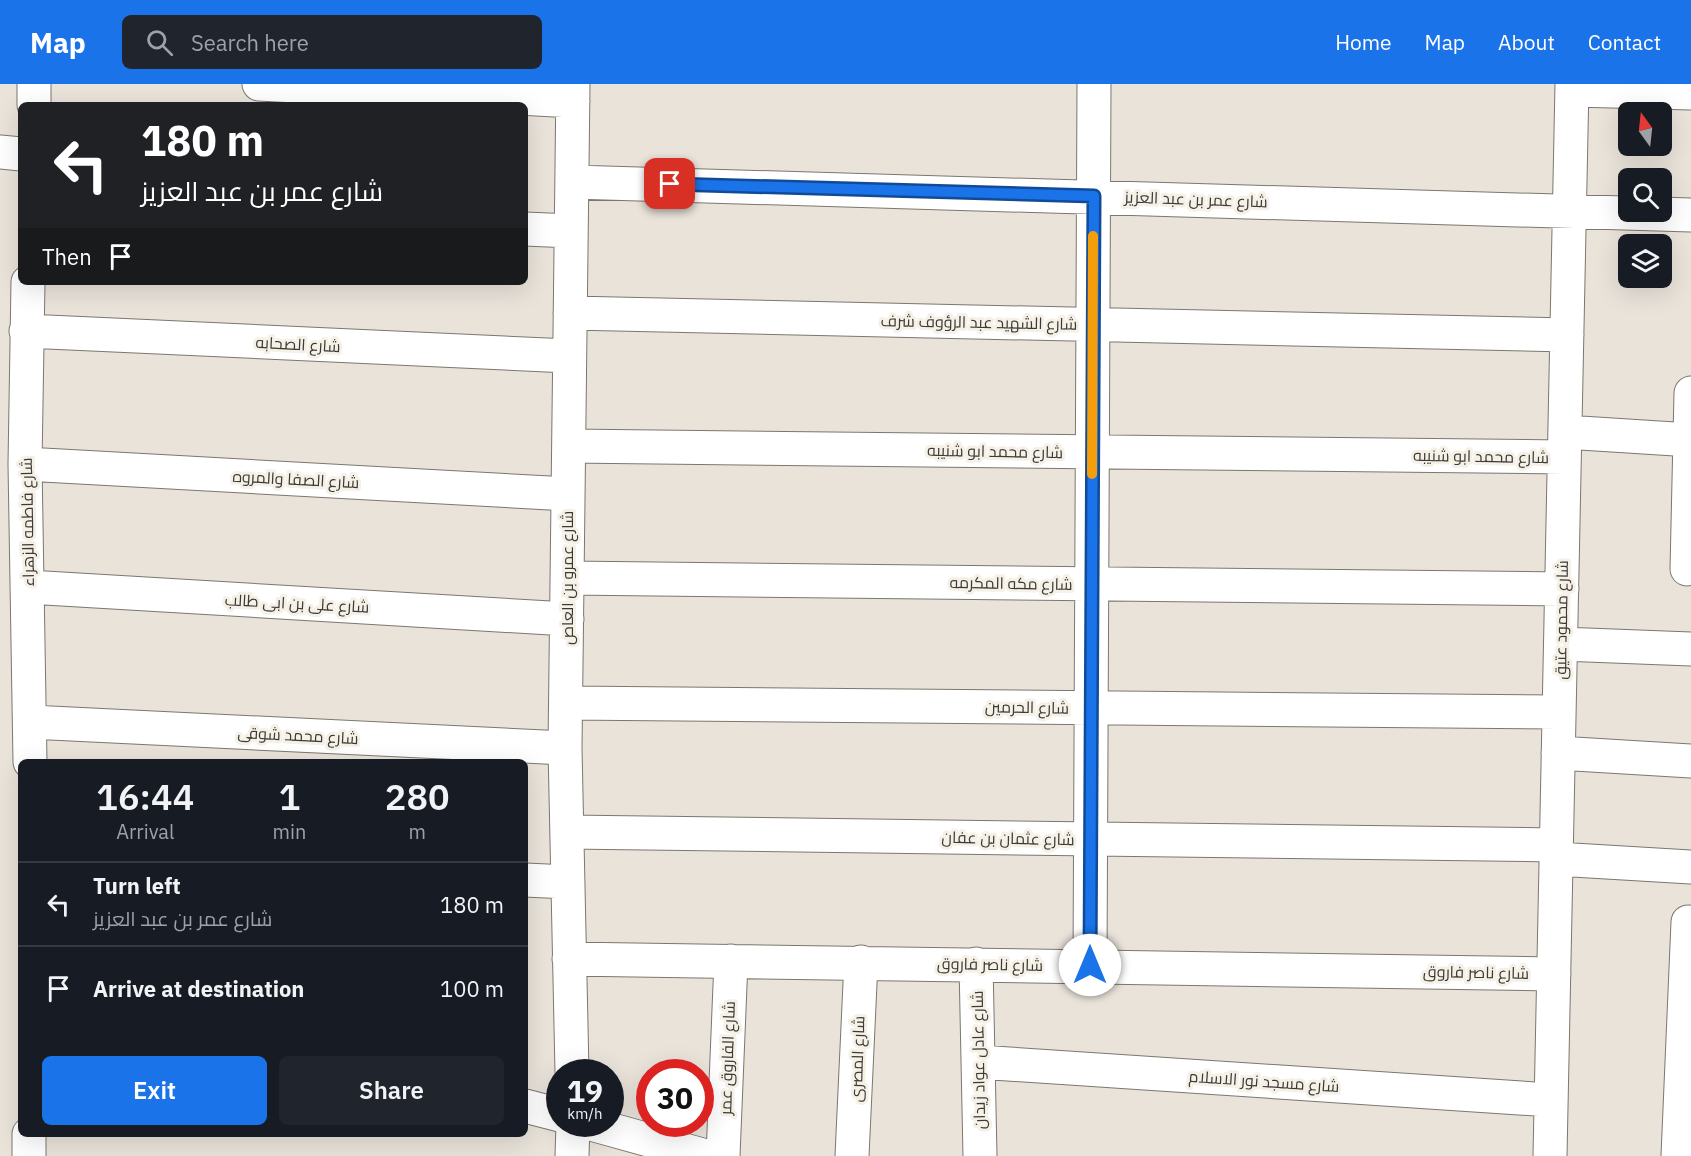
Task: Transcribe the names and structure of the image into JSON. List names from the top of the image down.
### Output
{
  "streets": {
    "street": [
      "شارع عمر بن عبد العزيز",
      "شارع الشهيد عبد الرؤوف شرف",
      "شارع الصحابه",
      "شارع محمد ابو شنيبه",
      "شارع الصفا والمروه",
      "شارع فاطمه الزهراء",
      "شارع عمرو بن العاص",
      "شارع مكه المكرمه",
      "شارع على بن ابى طالب",
      "شارع محمود عتيق",
      "شارع الحرمين",
      "شارع محمد شوقى",
      "شارع عثمان بن عفان",
      "شارع ناصر فاروق",
      "شارع الفاروق عمر",
      "شارع المصرى",
      "شارع عادل عواد زيدان",
      "شارع مسجد نور الاسلام"
    ]
  },
  "crossings": [
    ["شارع عمر بن عبد العزيز", "شارع عمرو بن العاص"],
    ["شارع عمر بن عبد العزيز", "شارع محمود عتيق"],
    ["شارع الشهيد عبد الرؤوف شرف", "شارع عمرو بن العاص"],
    ["شارع الشهيد عبد الرؤوف شرف", "شارع محمود عتيق"],
    ["شارع الصحابه", "شارع فاطمه الزهراء"],
    ["شارع الصحابه", "شارع عمرو بن العاص"],
    ["شارع محمد ابو شنيبه", "شارع عمرو بن العاص"],
    ["شارع محمد ابو شنيبه", "شارع محمود عتيق"],
    ["شارع الصفا والمروه", "شارع فاطمه الزهراء"],
    ["شارع الصفا والمروه", "شارع عمرو بن العاص"],
    ["شارع فاطمه الزهراء", "شارع على بن ابى طالب"],
    ["شارع فاطمه الزهراء", "شارع محمد شوقى"],
    ["شارع عمرو بن العاص", "شارع مكه المكرمه"],
    ["شارع عمرو بن العاص", "شارع على بن ابى طالب"],
    ["شارع عمرو بن العاص", "شارع الحرمين"],
    ["شارع عمرو بن العاص", "شارع محمد شوقى"],
    ["شارع عمرو بن العاص", "شارع عثمان بن عفان"],
    ["شارع عمرو بن العاص", "شارع ناصر فاروق"],
    ["شارع مكه المكرمه", "شارع محمود عتيق"],
    ["شارع محمود عتيق", "شارع الحرمين"],
    ["شارع محمود عتيق", "شارع عثمان بن عفان"],
    ["شارع محمود عتيق", "شارع ناصر فاروق"],
    ["شارع محمود عتيق", "شارع مسجد نور الاسلام"],
    ["شارع ناصر فاروق", "شارع الفاروق عمر"],
    ["شارع ناصر فاروق", "شارع المصرى"],
    ["شارع ناصر فاروق", "شارع عادل عواد زيدان"],
    ["شارع عادل عواد زيدان", "شارع مسجد نور الاسلام"]
  ],
  "north": "top",
  "page": {
    "header": "Map",
    "search": "Search here",
    "nav": [
      "Home",
      "Map",
      "About",
      "Contact"
    ],
    "turn": ["180 m", "شارع عمر بن عبد العزيز"],
    "then": "Then",
    "eta": [
      "16:44",
      "Arrival",
      "1",
      "min",
      "280",
      "m"
    ],
    "list": [
      {
        "name": "Turn left",
        "note": "شارع عمر بن عبد العزيز",
        "value": "180 m"
      },
      {
        "name": "Arrive at destination",
        "value": "100 m"
      }
    ],
    "buttons": ["Exit", "Share"],
    "speed": "19 km/h",
    "limit": "30"
  }
}
